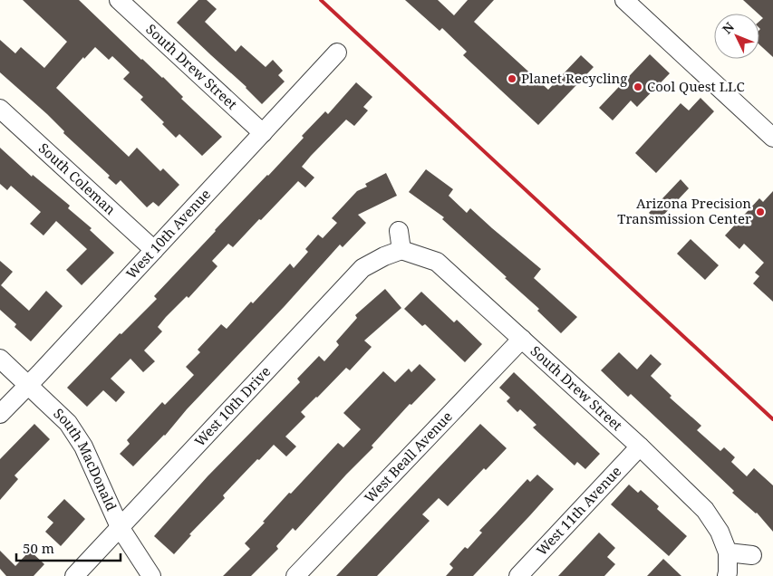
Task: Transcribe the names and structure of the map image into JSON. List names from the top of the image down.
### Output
{
  "streets": {
    "street": [
      "South Drew Street",
      "South Coleman",
      "West 10th Avenue",
      "West 10th Drive",
      "West Beall Avenue",
      "South MacDonald",
      "West 11th Avenue"
    ]
  },
  "crossings": [
    ["South Drew Street", "West 10th Avenue"],
    ["South Drew Street", "West 10th Drive"],
    ["South Drew Street", "West Beall Avenue"],
    ["South Drew Street", "West 11th Avenue"],
    ["South Coleman", "West 10th Avenue"],
    ["West 10th Avenue", "South MacDonald"],
    ["West 10th Drive", "South MacDonald"]
  ],
  "places": ["Planet Recycling", "Cool Quest LLC", "Arizona Precision Transmission Center"],
  "scale_bar": "50 m",
  "north": "top left"
}
